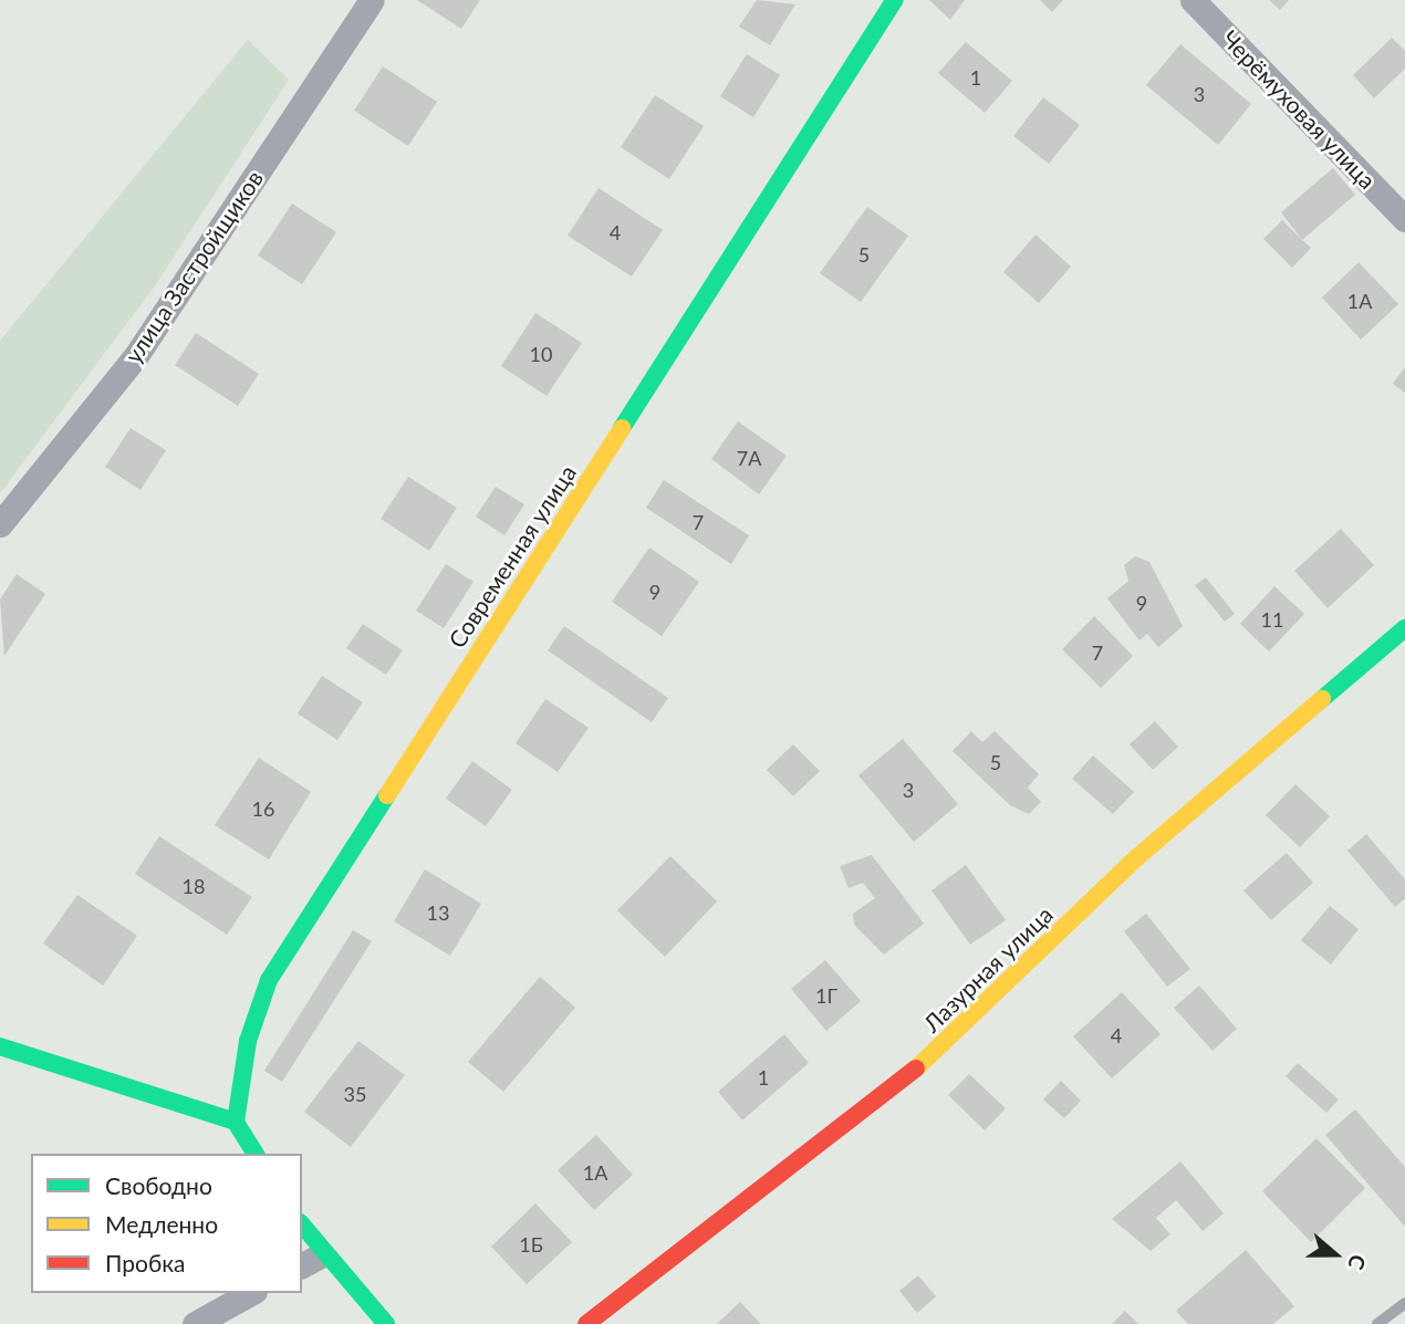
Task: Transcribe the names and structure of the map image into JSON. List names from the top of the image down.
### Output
{
  "streets": {
    "street": [
      "Черёмуховая улица",
      "улица Застройщиков",
      "Современная улица",
      "Лазурная улица"
    ]
  },
  "house_numbers": [
    "1",
    "3",
    "4",
    "5",
    "1А",
    "10",
    "7А",
    "7",
    "9",
    "9",
    "11",
    "7",
    "5",
    "3",
    "16",
    "18",
    "13",
    "1Г",
    "4",
    "1",
    "35",
    "1А",
    "1Б"
  ],
  "legend": ["Свободно", "Медленно", "Пробка"],
  "north": "right"
}
